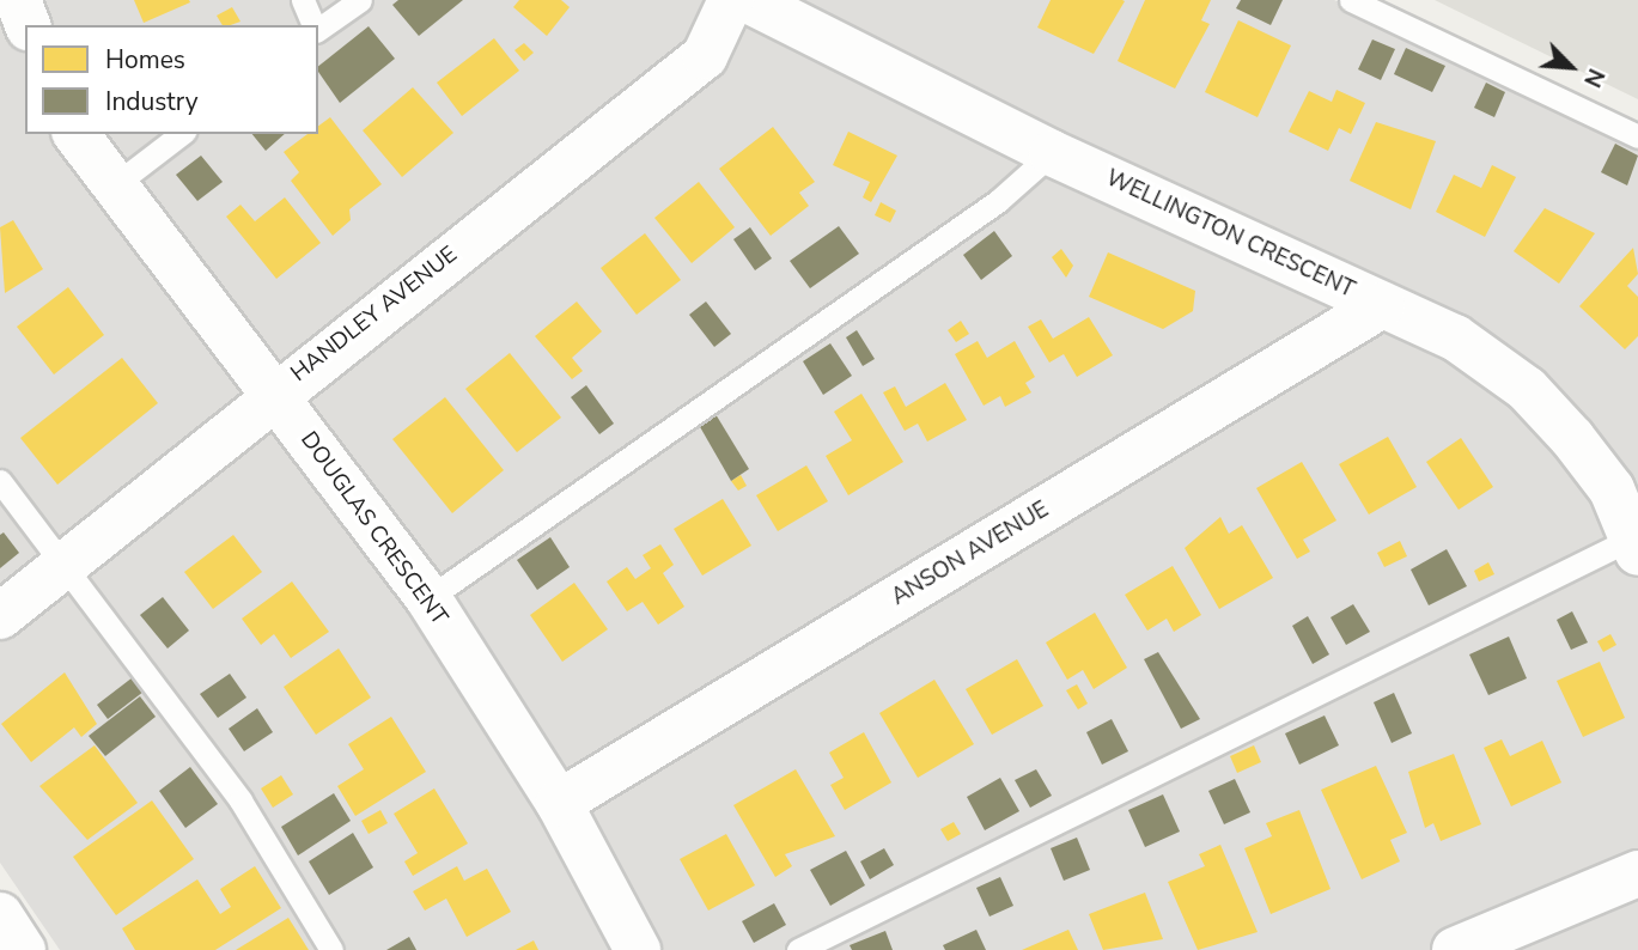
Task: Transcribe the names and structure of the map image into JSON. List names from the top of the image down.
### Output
{
  "streets": {
    "street": [
      "WELLINGTON CRESCENT",
      "HANDLEY AVENUE",
      "DOUGLAS CRESCENT",
      "ANSON AVENUE"
    ]
  },
  "crossings": [
    ["WELLINGTON CRESCENT", "ANSON AVENUE"],
    ["HANDLEY AVENUE", "DOUGLAS CRESCENT"],
    ["DOUGLAS CRESCENT", "ANSON AVENUE"]
  ],
  "legend": ["Homes", "Industry"],
  "north": "bottom right"
}
